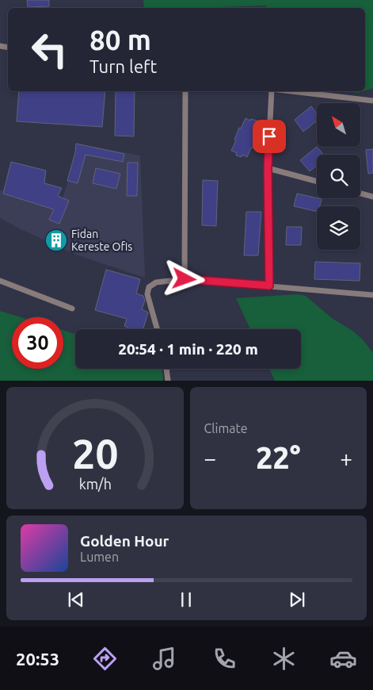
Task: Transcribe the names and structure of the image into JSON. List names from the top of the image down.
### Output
{
  "places": {
    "building": ["Fidan Kereste Ofis"]
  },
  "north": "top left",
  "page": {
    "turn": ["80 m", "Turn left"],
    "limit": "30",
    "trip": "20:54 · 1 min · 220 m",
    "tile": "Climate",
    "heat": ["−", "22°", "+"],
    "song": ["Golden Hour", "Lumen"],
    "tabs": "20:53",
    "gauge": ["20", "km/h"]
  }
}
